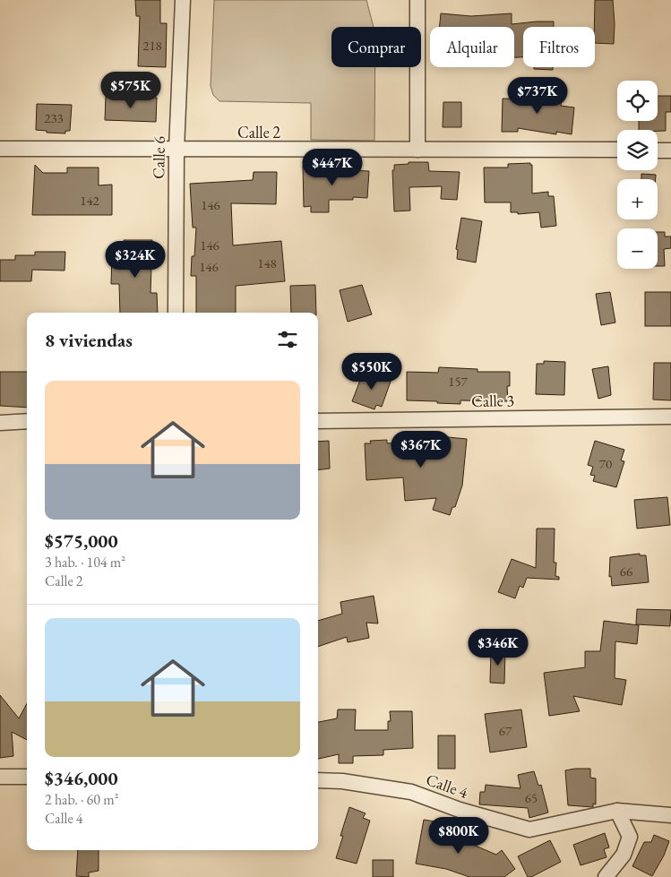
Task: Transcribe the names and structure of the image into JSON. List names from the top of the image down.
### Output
{
  "streets": {
    "street": [
      "Calle 2",
      "Calle 6",
      "Calle 3",
      "Calle 4"
    ]
  },
  "crossings": [
    ["Calle 2", "Calle 6"]
  ],
  "house_numbers": [
    "218",
    "233",
    "142",
    "146",
    "146",
    "148",
    "146",
    "157",
    "70",
    "66",
    "67",
    "65"
  ],
  "page": {
    "chip": ["Comprar", "Alquilar", "Filtros"],
    "price": [
      "$575K",
      "$737K",
      "$447K",
      "$324K",
      "$550K",
      "$367K",
      "$346K",
      "$800K"
    ],
    "map_buttons": ["+", "−"],
    "heading": "8 viviendas",
    "list": [
      {
        "name": "$575,000",
        "note": "3 hab. · 104 m² · Calle 2"
      },
      {
        "name": "$346,000",
        "note": "2 hab. · 60 m² · Calle 4"
      }
    ]
  }
}
